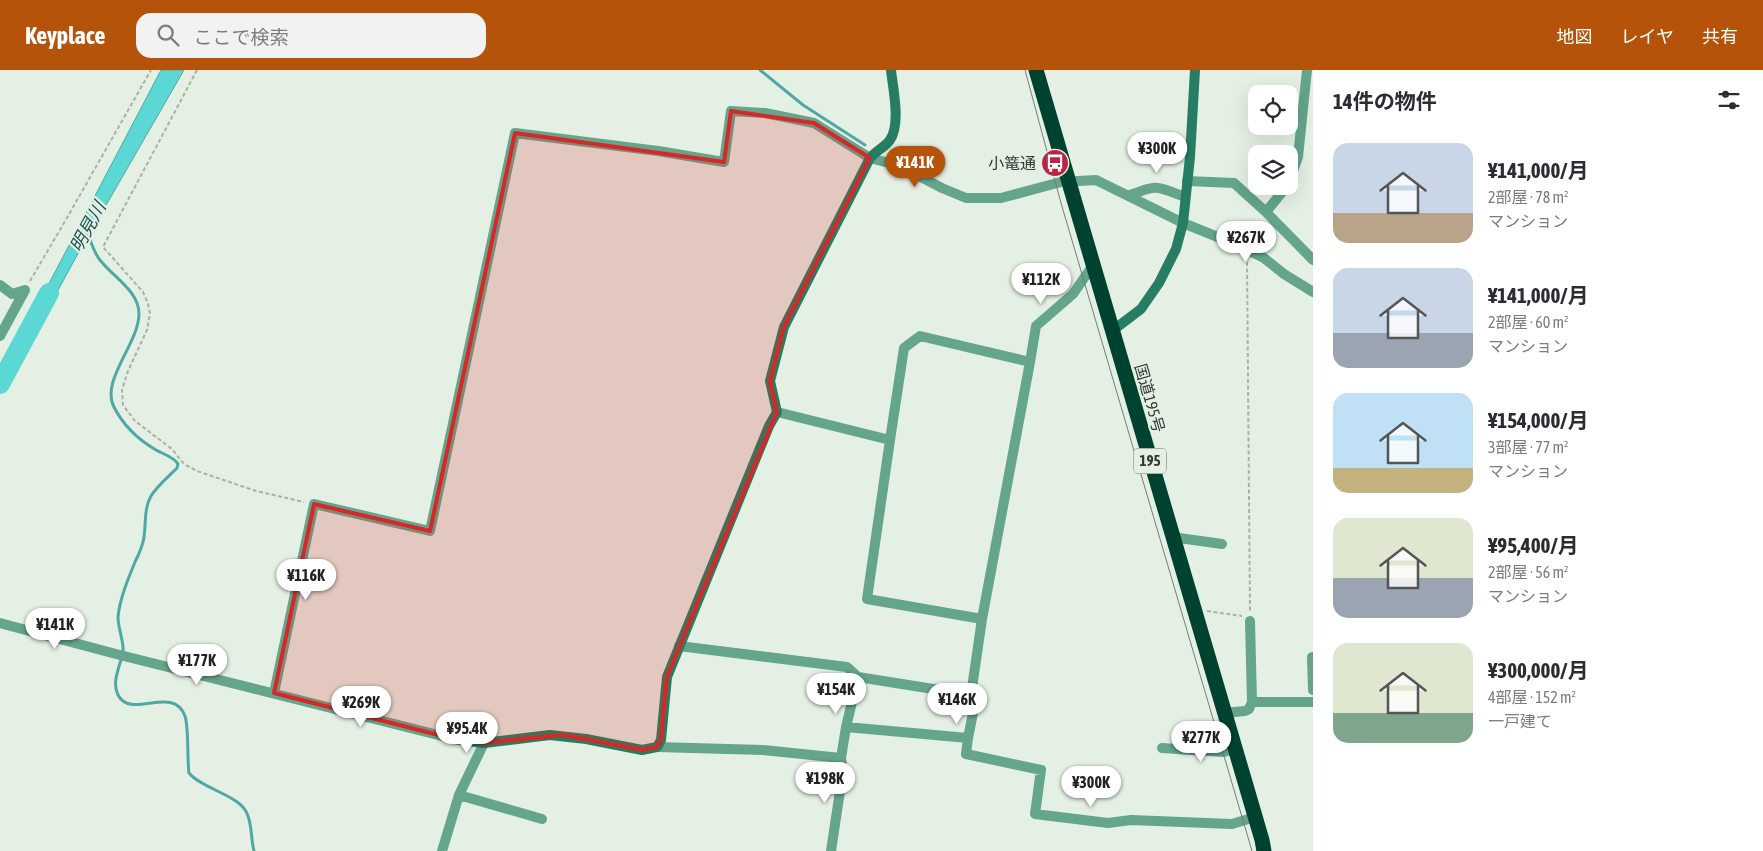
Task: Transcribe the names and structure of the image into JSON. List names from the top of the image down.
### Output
{
  "streets": {
    "highway": ["国道195号", "195"]
  },
  "water": ["明見川"],
  "places": {
    "bus stop": ["小篭通"]
  },
  "page": {
    "header": "Keyplace",
    "search": "ここで検索",
    "nav": ["地図", "レイヤ", "共有"],
    "heading": "14件の物件",
    "list": [
      {
        "name": "¥141,000/月",
        "note": "2部屋 · 78 m² · マンション"
      },
      {
        "name": "¥141,000/月",
        "note": "2部屋 · 60 m² · マンション"
      },
      {
        "name": "¥154,000/月",
        "note": "3部屋 · 77 m² · マンション"
      },
      {
        "name": "¥95,400/月",
        "note": "2部屋 · 56 m² · マンション"
      },
      {
        "name": "¥300,000/月",
        "note": "4部屋 · 152 m² · 一戸建て"
      }
    ],
    "price": [
      "¥300K",
      "¥141K",
      "¥267K",
      "¥112K",
      "¥116K",
      "¥141K",
      "¥177K",
      "¥154K",
      "¥146K",
      "¥269K",
      "¥95.4K",
      "¥277K",
      "¥198K",
      "¥300K"
    ]
  }
}
